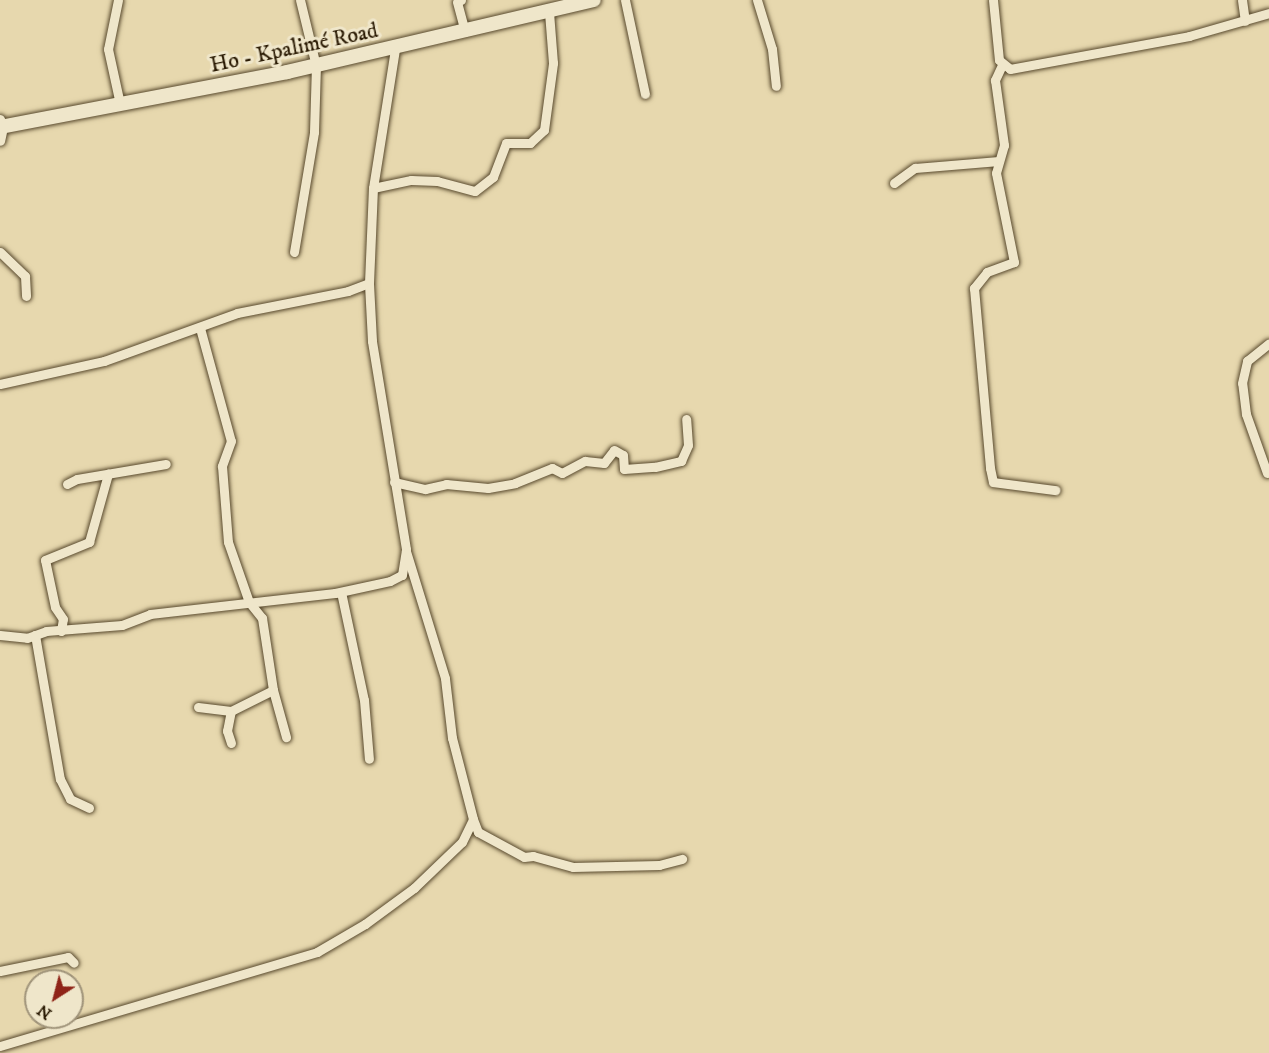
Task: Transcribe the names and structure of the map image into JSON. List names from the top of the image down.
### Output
{
  "streets": {
    "main road": ["Ho - Kpalimé Road"]
  },
  "north": "bottom left"
}
